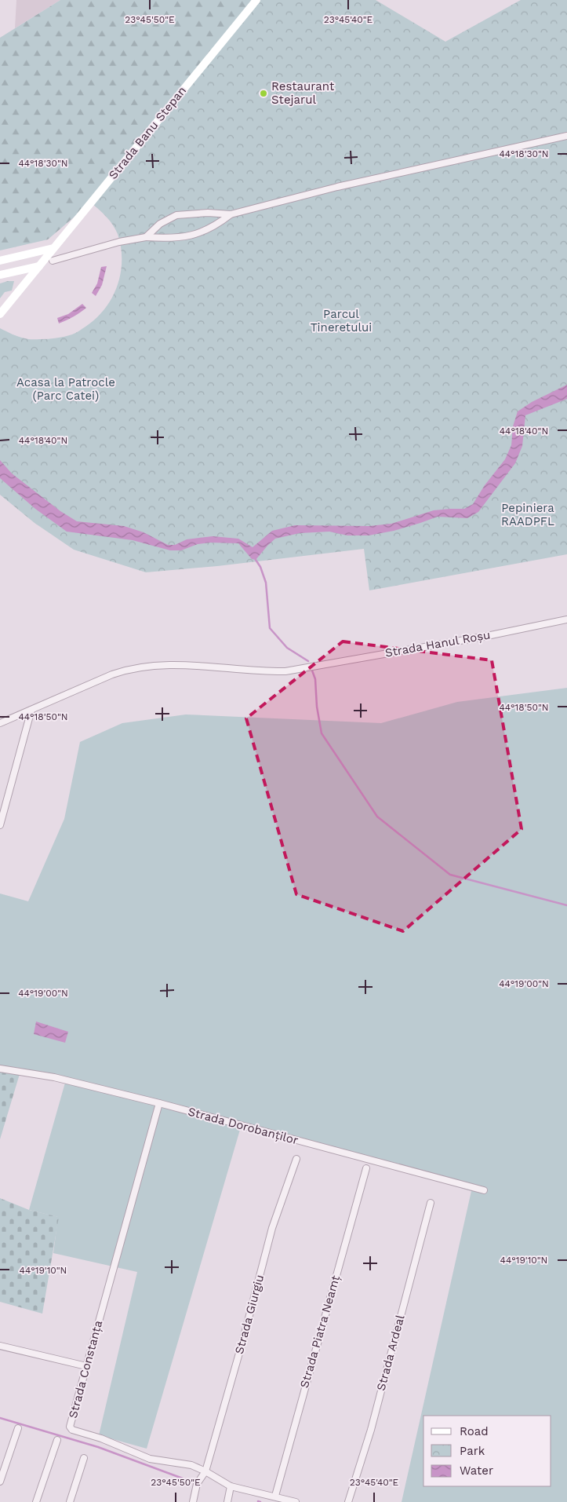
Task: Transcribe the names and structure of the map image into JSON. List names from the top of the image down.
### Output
{
  "streets": {
    "main road": ["Strada Banu Stepan"],
    "street": [
      "Strada Hanul Roșu",
      "Strada Dorobanților",
      "Strada Giurgiu",
      "Strada Piatra Neamț",
      "Strada Ardeal",
      "Strada Constanța"
    ]
  },
  "crossings": [
    ["Strada Dorobanților", "Strada Constanța"],
    ["Strada Giurgiu", "Strada Constanța"],
    ["Strada Piatra Neamț", "Strada Constanța"]
  ],
  "parks": ["Parcul Tineretului", "Acasa la Patrocle (Parc Catei)", "Pepiniera RAADPFL"],
  "places": ["Restaurant Stejarul"],
  "legend": ["Road", "Park", "Water"],
  "coordinates": [
    "23°45'50\"E",
    "23°45'40\"E",
    "44°18'30\"N",
    "44°18'40\"N",
    "44°18'50\"N",
    "44°19'00\"N",
    "44°19'10\"N"
  ]
}
